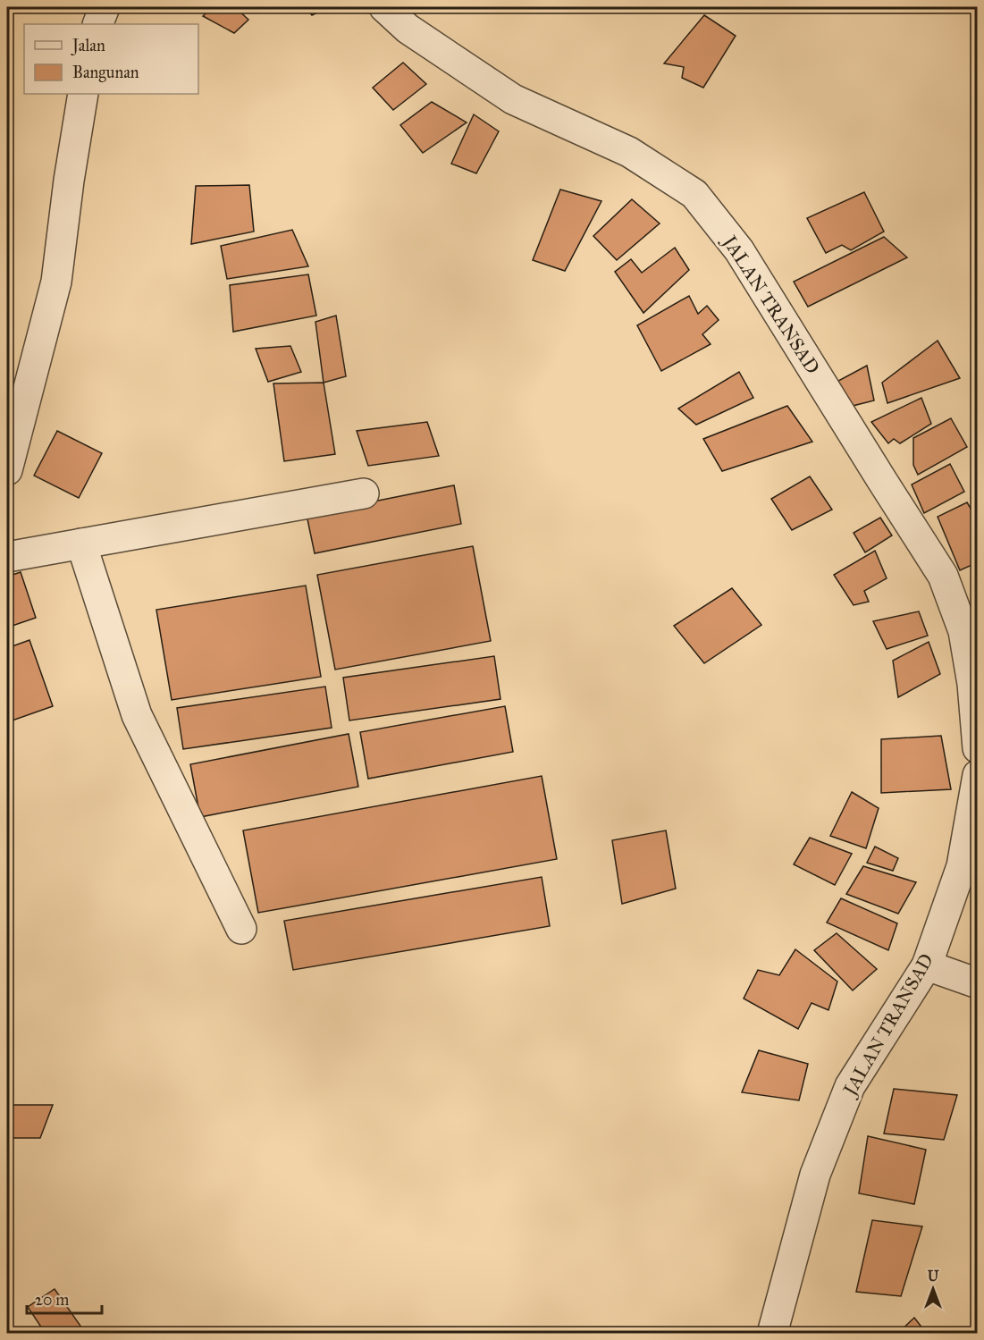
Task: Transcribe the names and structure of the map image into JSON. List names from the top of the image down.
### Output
{
  "streets": {
    "street": ["JALAN TRANSAD"]
  },
  "legend": ["Jalan", "Bangunan"],
  "scale_bar": "20 m",
  "north": "top"
}
